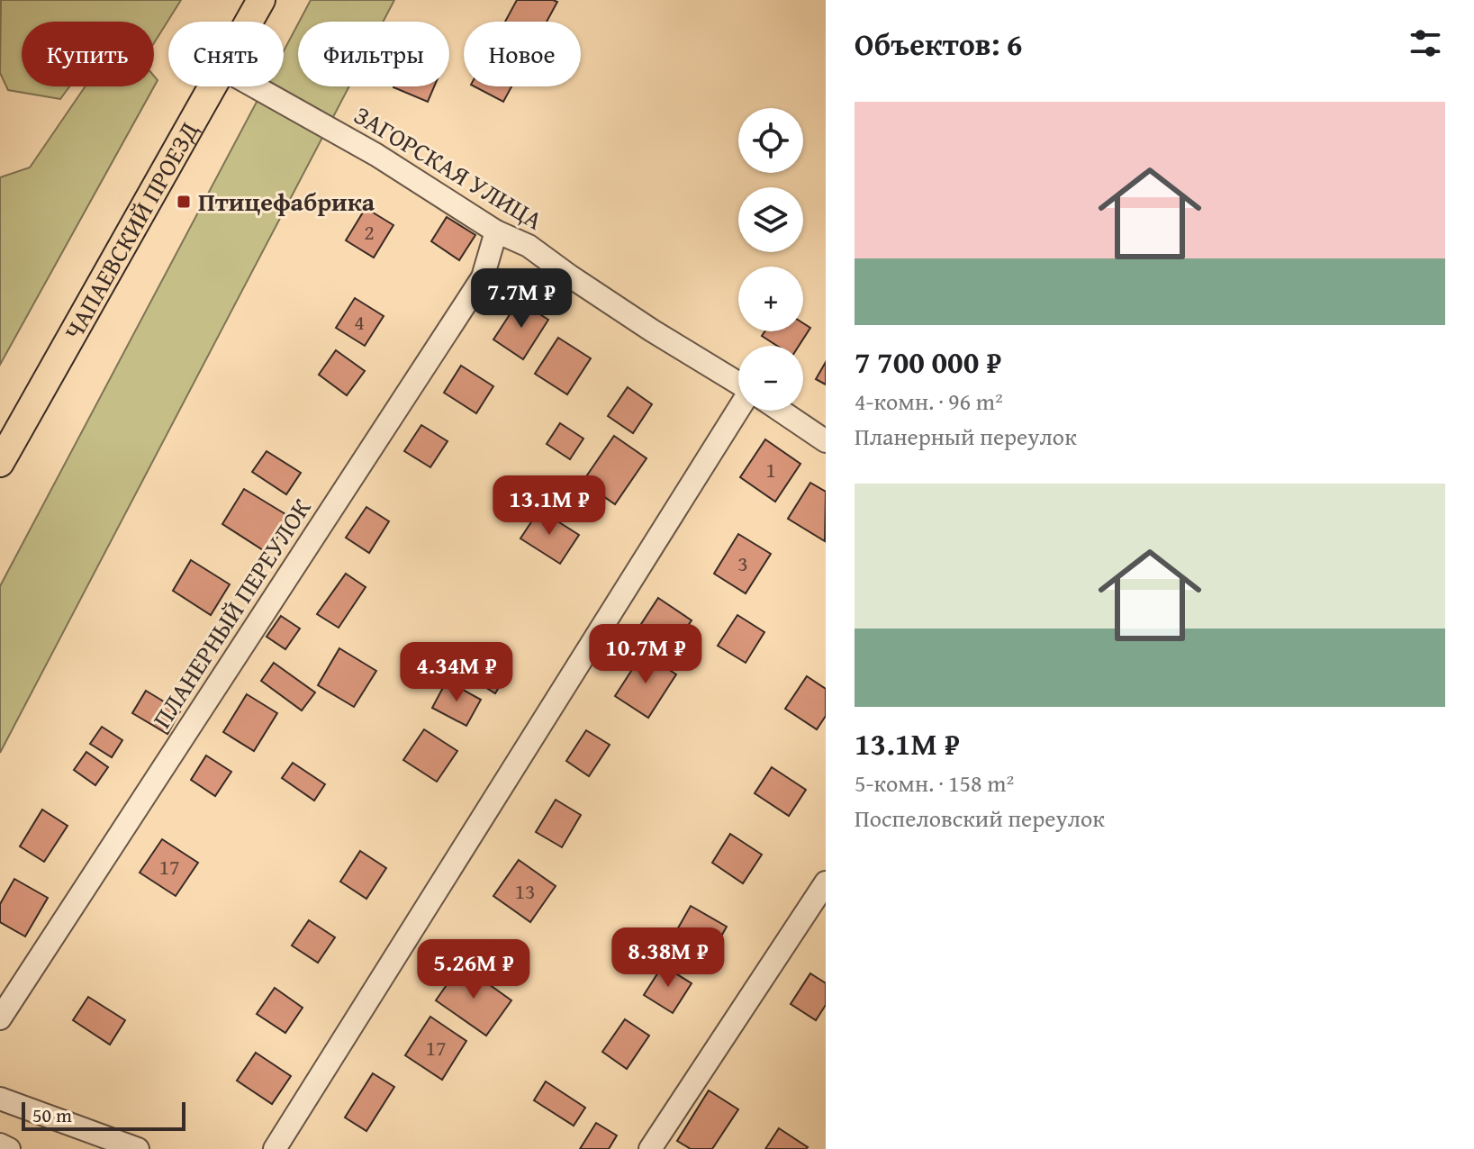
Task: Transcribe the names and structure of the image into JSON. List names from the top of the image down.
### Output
{
  "streets": {
    "main road": ["ЧАПАЕВСКИЙ ПРОЕЗД"],
    "street": ["ЗАГОРСКАЯ УЛИЦА", "ПЛАНЕРНЫЙ ПЕРЕУЛОК"]
  },
  "crossings": [
    ["ЗАГОРСКАЯ УЛИЦА", "ПЛАНЕРНЫЙ ПЕРЕУЛОК"]
  ],
  "places": {
    "transit": ["Птицефабрика"]
  },
  "house_numbers": [
    "2",
    "4",
    "1",
    "3",
    "17",
    "13",
    "17"
  ],
  "scale_bar": "50 m",
  "page": {
    "heading": "Объектов: 6",
    "chip": [
      "Купить",
      "Снять",
      "Фильтры",
      "Новое"
    ],
    "list": [
      {
        "name": "7 700 000 ₽",
        "note": "4-комн. · 96 m² · Планерный переулок"
      },
      {
        "name": "13.1M ₽",
        "note": "5-комн. · 158 m² · Поспеловский переулок"
      }
    ],
    "map_buttons": ["+", "−"],
    "price": [
      "7.7M ₽",
      "13.1M ₽",
      "10.7M ₽",
      "4.34M ₽",
      "8.38M ₽",
      "5.26M ₽"
    ],
    "scale": "50 m"
  }
}
